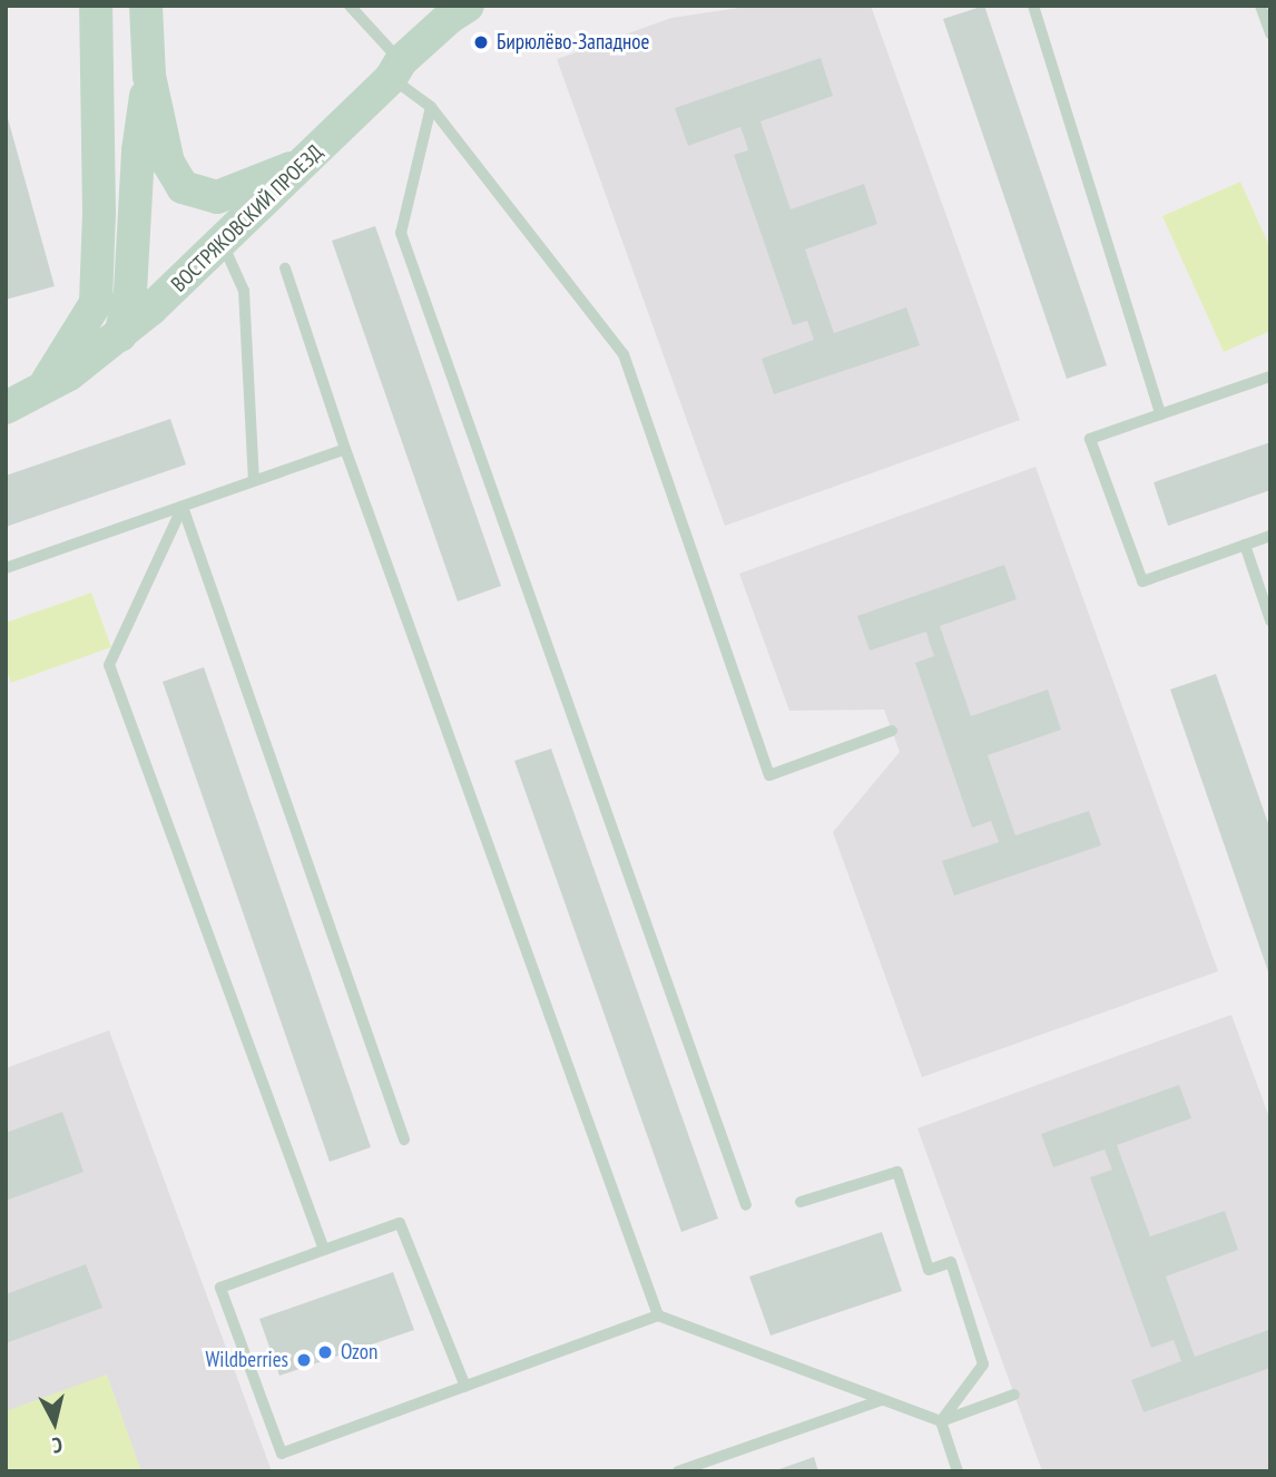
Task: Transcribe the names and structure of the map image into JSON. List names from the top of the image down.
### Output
{
  "streets": {
    "street": ["ВОСТРЯКОВСКИЙ ПРОЕЗД"]
  },
  "places": ["Бирюлёво-Западное", "Ozon", "Wildberries"],
  "north": "bottom"
}
